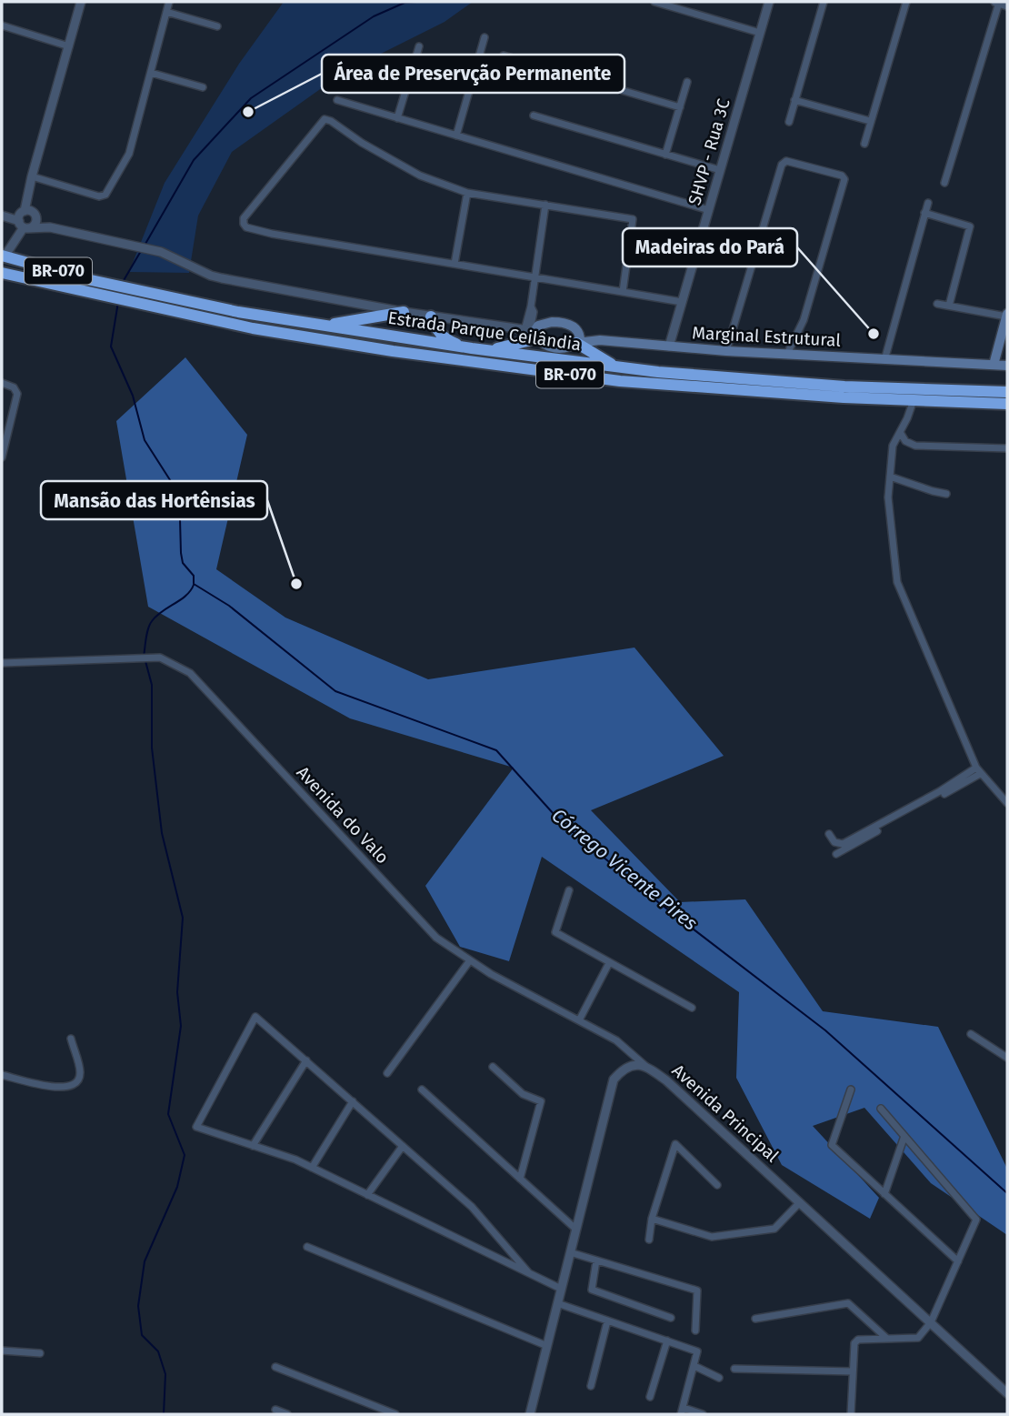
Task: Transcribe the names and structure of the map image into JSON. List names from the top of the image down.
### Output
{
  "streets": {
    "highway": ["BR-070", "Estrada Parque Ceilândia"],
    "main road": ["Marginal Estrutural"],
    "street": ["SHVP - Rua 3C", "Avenida do Valo", "Avenida Principal"]
  },
  "crossings": [
    ["SHVP - Rua 3C", "Marginal Estrutural"],
    ["Avenida do Valo", "Avenida Principal"]
  ],
  "water": ["Córrego Vicente Pires"],
  "places": ["Área de Preservção Permanente", "Madeiras do Pará", "Mansão das Hortênsias"]
}
